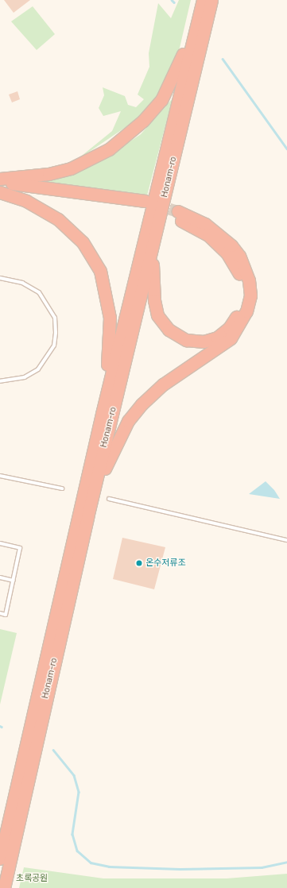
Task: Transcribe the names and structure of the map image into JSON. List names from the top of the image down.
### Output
{
  "streets": {
    "highway": ["Honam-ro"]
  },
  "parks": ["초록공원"],
  "places": ["온수저류조"]
}
